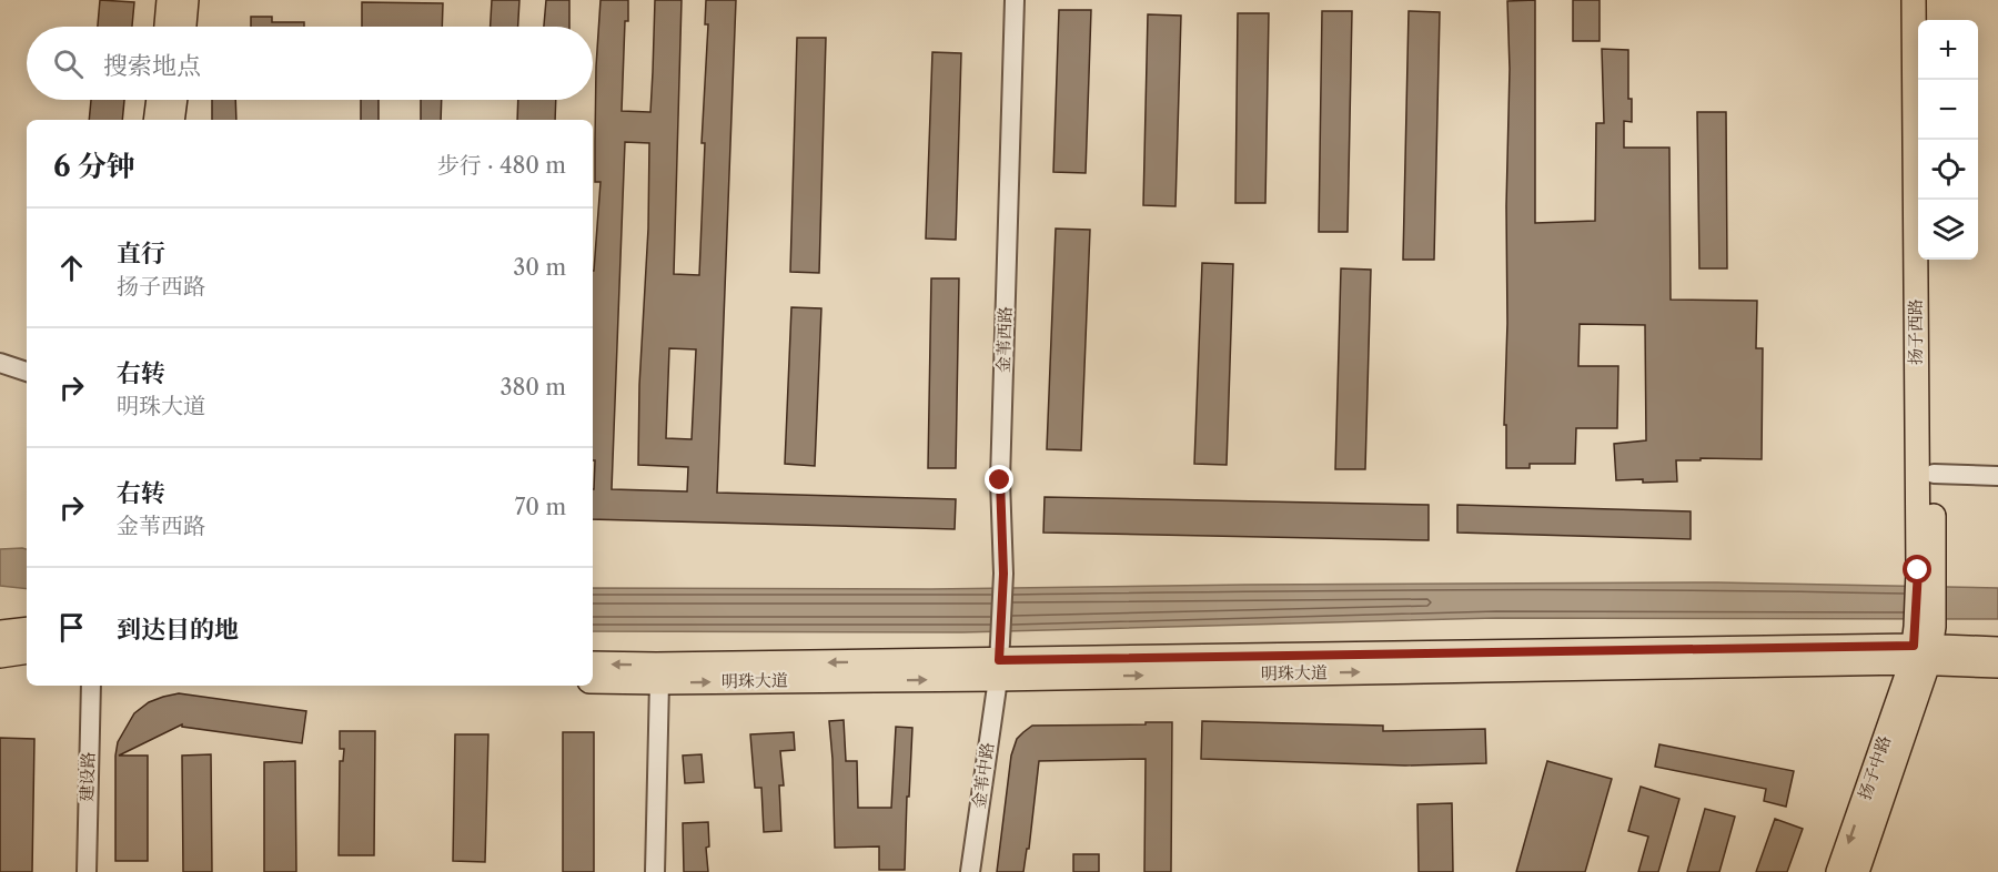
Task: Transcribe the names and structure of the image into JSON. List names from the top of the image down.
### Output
{
  "streets": {
    "main road": ["扬子西路", "明珠大道", "扬子中路"],
    "street": ["金苇西路", "金苇中路", "建设路"]
  },
  "crossings": [
    ["扬子西路", "明珠大道"],
    ["扬子西路", "扬子中路"],
    ["金苇西路", "明珠大道"],
    ["金苇西路", "金苇中路"],
    ["明珠大道", "扬子中路"],
    ["明珠大道", "金苇中路"]
  ],
  "page": {
    "map_buttons": ["+", "−"],
    "search": "搜索地点",
    "heading": ["6 分钟", "步行 · 480 m"],
    "list": [
      ["直行", "扬子西路", "30 m"],
      ["右转", "明珠大道", "380 m"],
      ["右转", "金苇西路", "70 m"],
      "到达目的地"
    ]
  }
}
